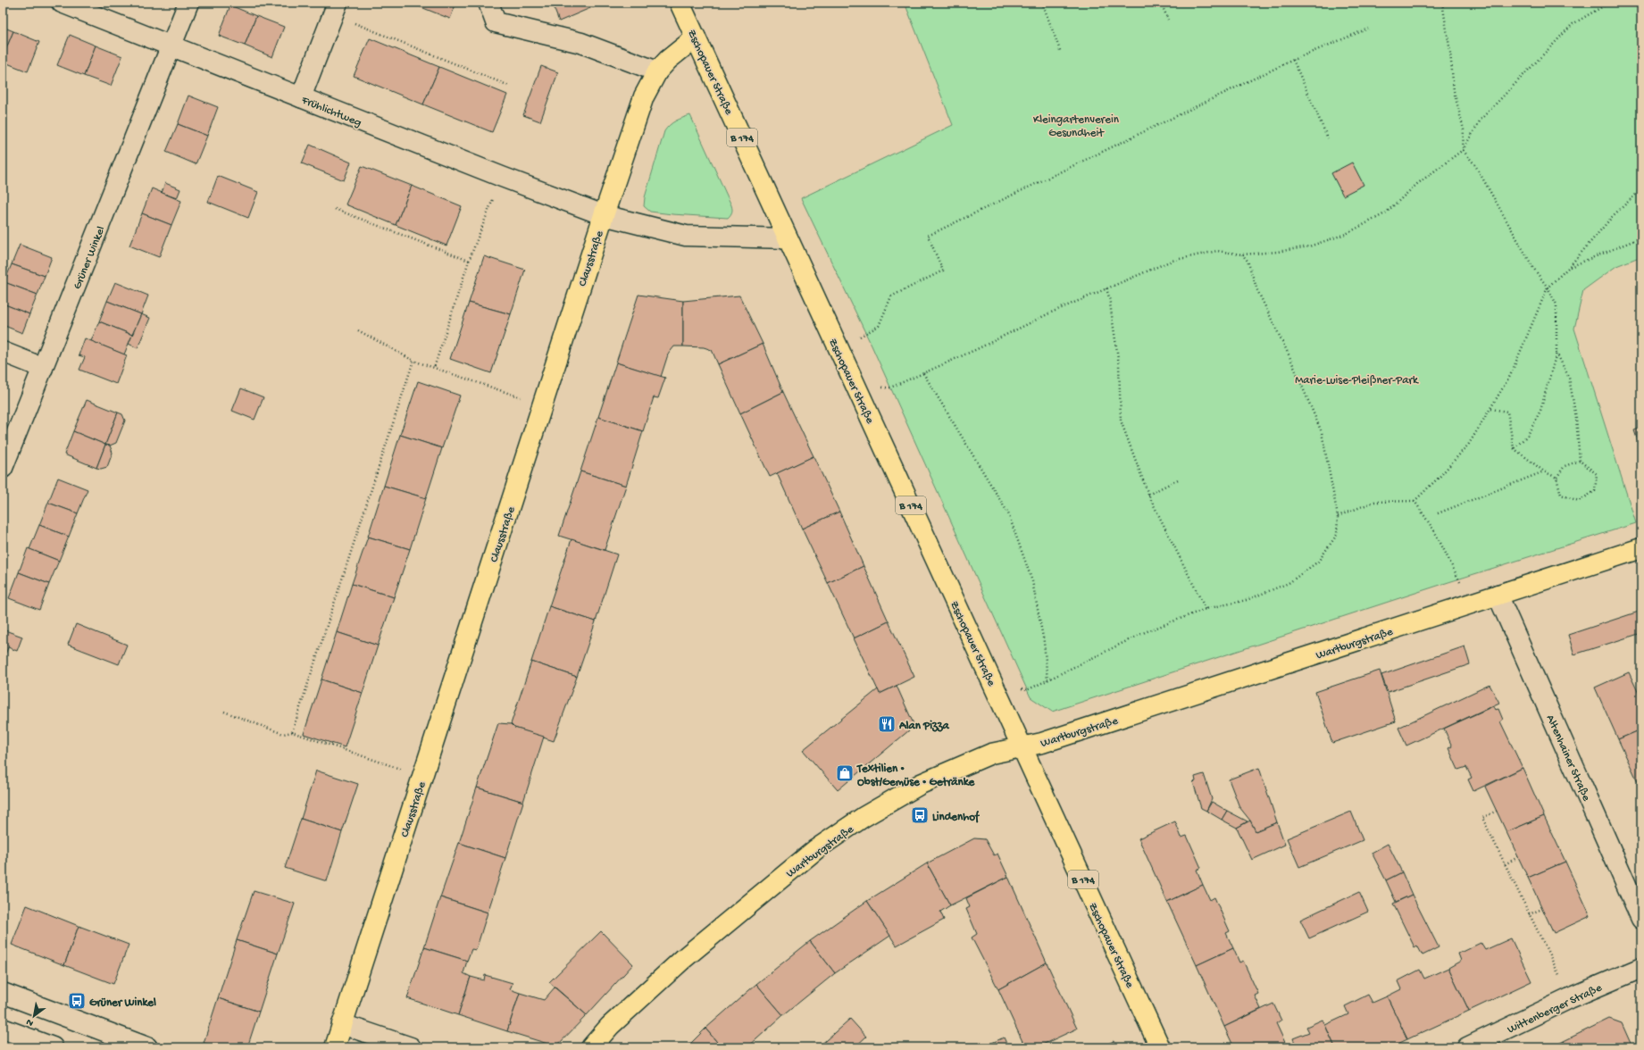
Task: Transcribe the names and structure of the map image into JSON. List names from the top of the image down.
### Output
{
  "streets": {
    "main road": [
      "Zschopauer Straße",
      "B 174",
      "Clausstraße",
      "Wartburgstraße"
    ],
    "street": [
      "Frühlichtweg",
      "Grüner Winkel",
      "Altenhainer Straße",
      "Wittenberger Straße"
    ]
  },
  "crossings": [
    ["Zschopauer Straße", "Clausstraße"],
    ["Zschopauer Straße", "Wartburgstraße"],
    ["Frühlichtweg", "Grüner Winkel"],
    ["Frühlichtweg", "Clausstraße"],
    ["Wartburgstraße", "Altenhainer Straße"]
  ],
  "parks": ["Kleingartenverein Gesundheit", "Marie-Luise-Pleißner-Park"],
  "places": {
    "restaurant": ["Alan Pizza"],
    "shop": ["Textilien • Obst/Gemüse • Getränke"],
    "bus stop": ["Lindenhof", "Grüner Winkel"]
  },
  "north": "bottom left"
}
